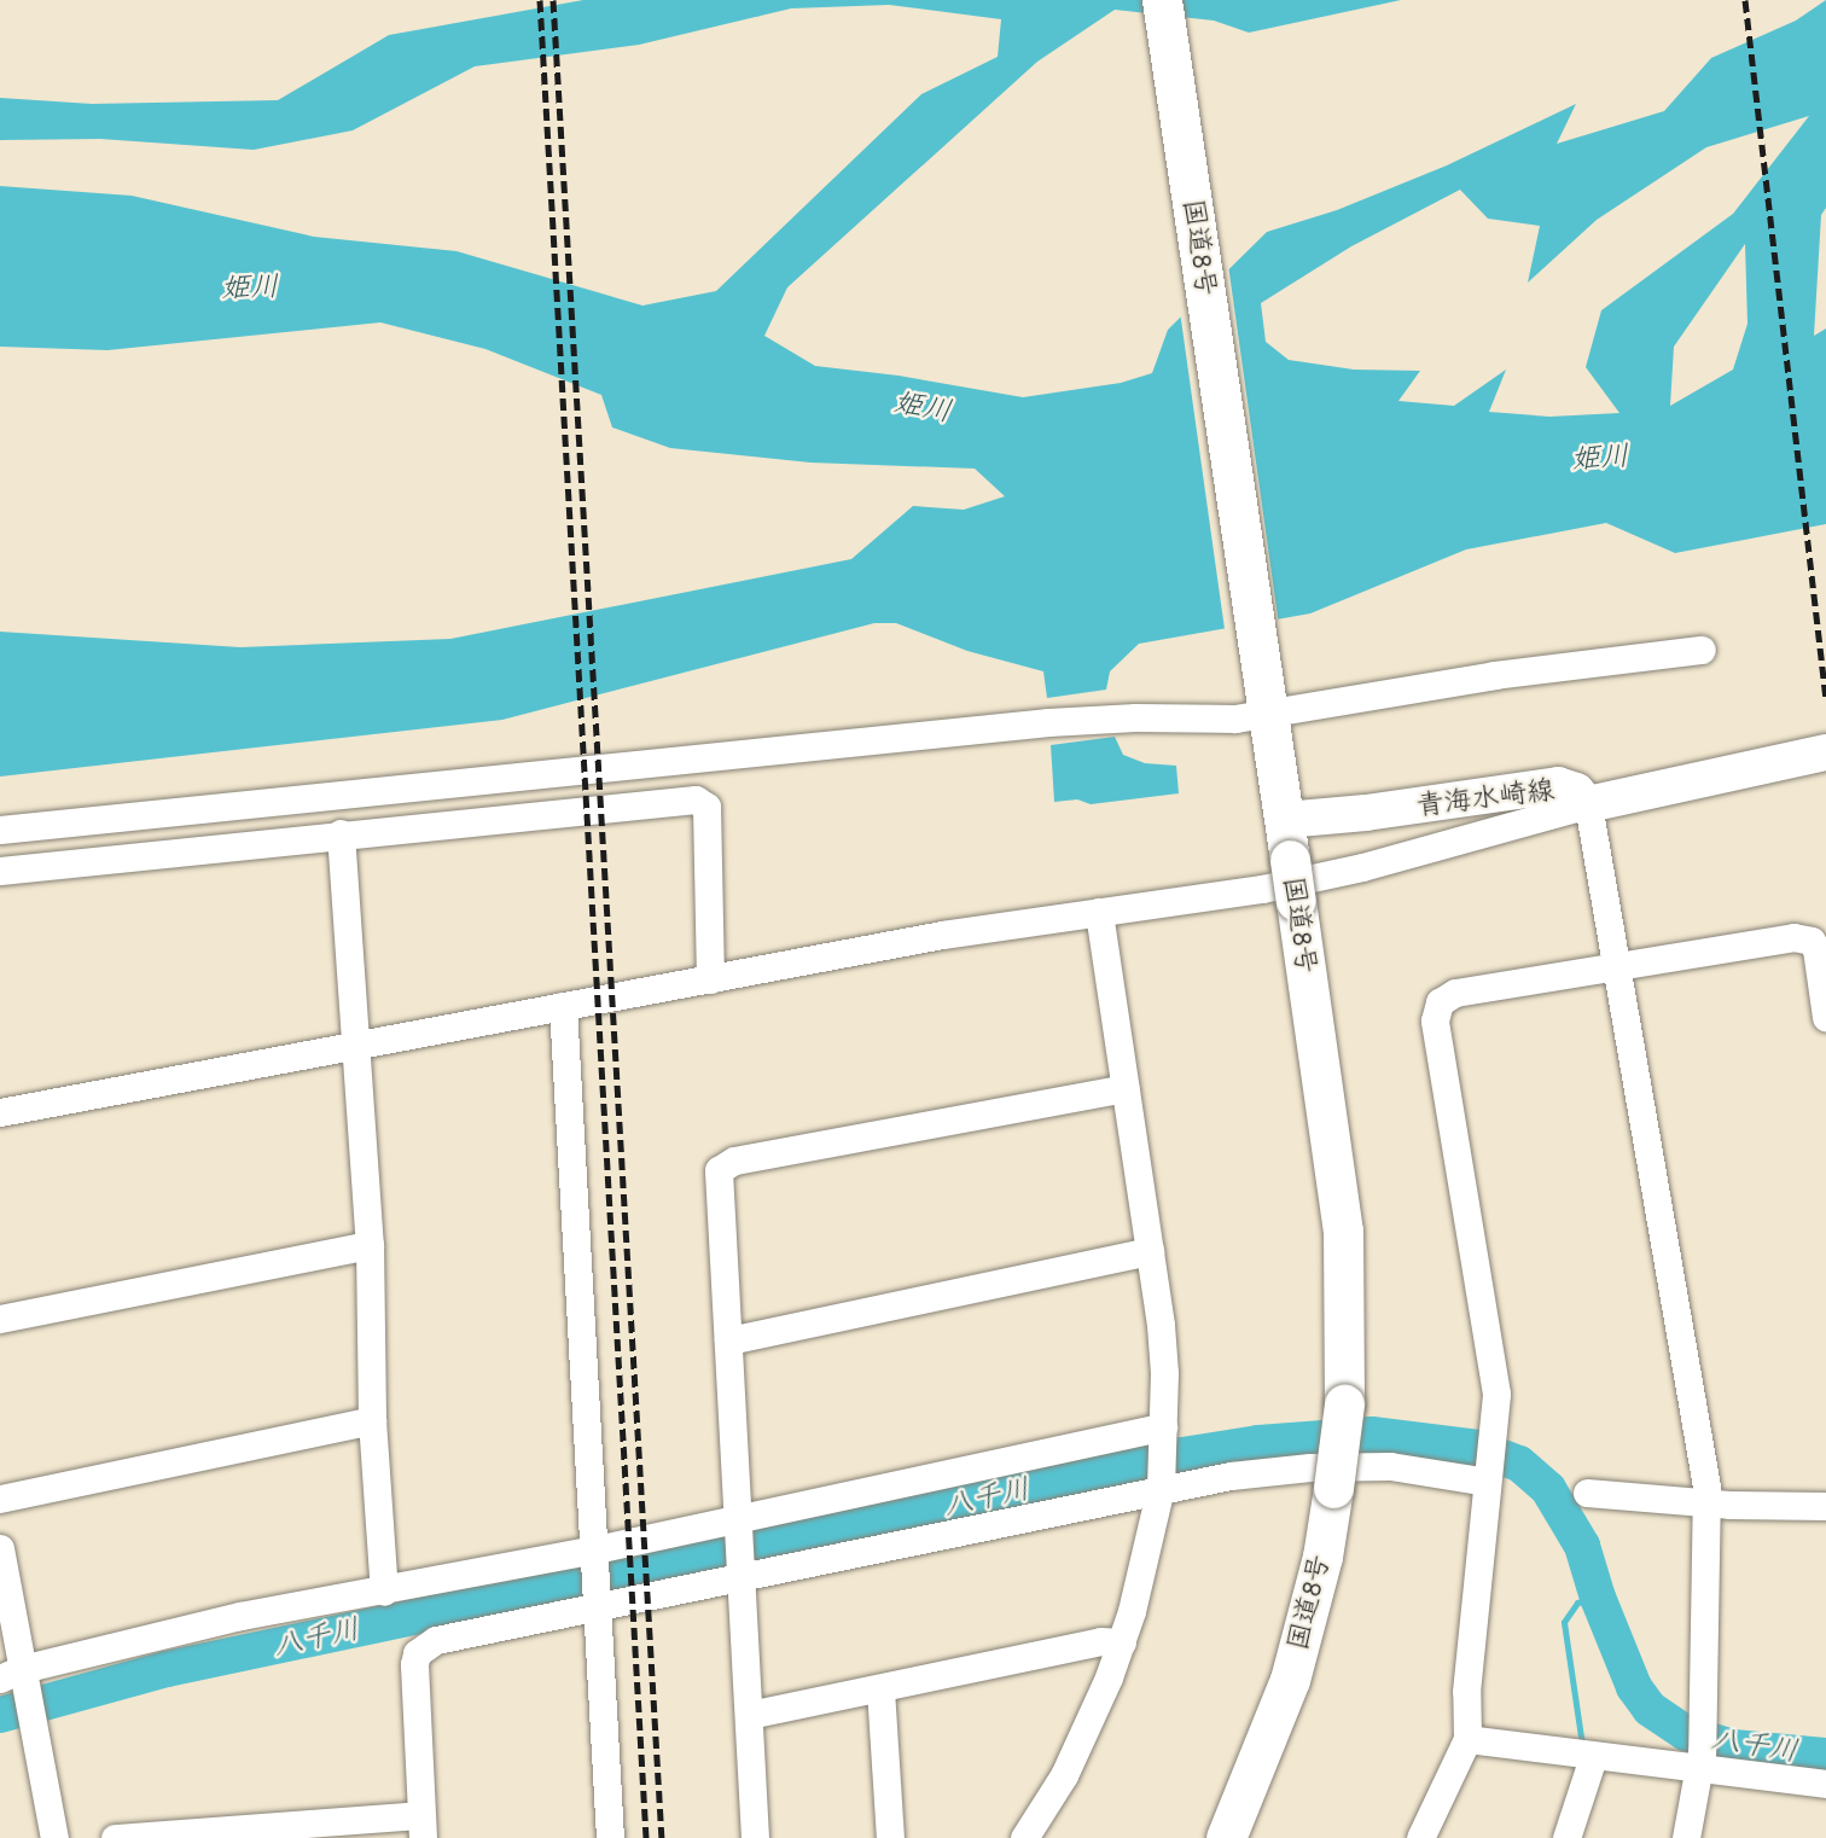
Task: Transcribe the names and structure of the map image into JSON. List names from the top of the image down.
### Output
{
  "streets": {
    "highway": ["国道8号"],
    "main road": ["青海水崎線"]
  },
  "crossings": [
    ["国道8号", "青海水崎線"]
  ],
  "water": ["姫川", "八千川"]
}
